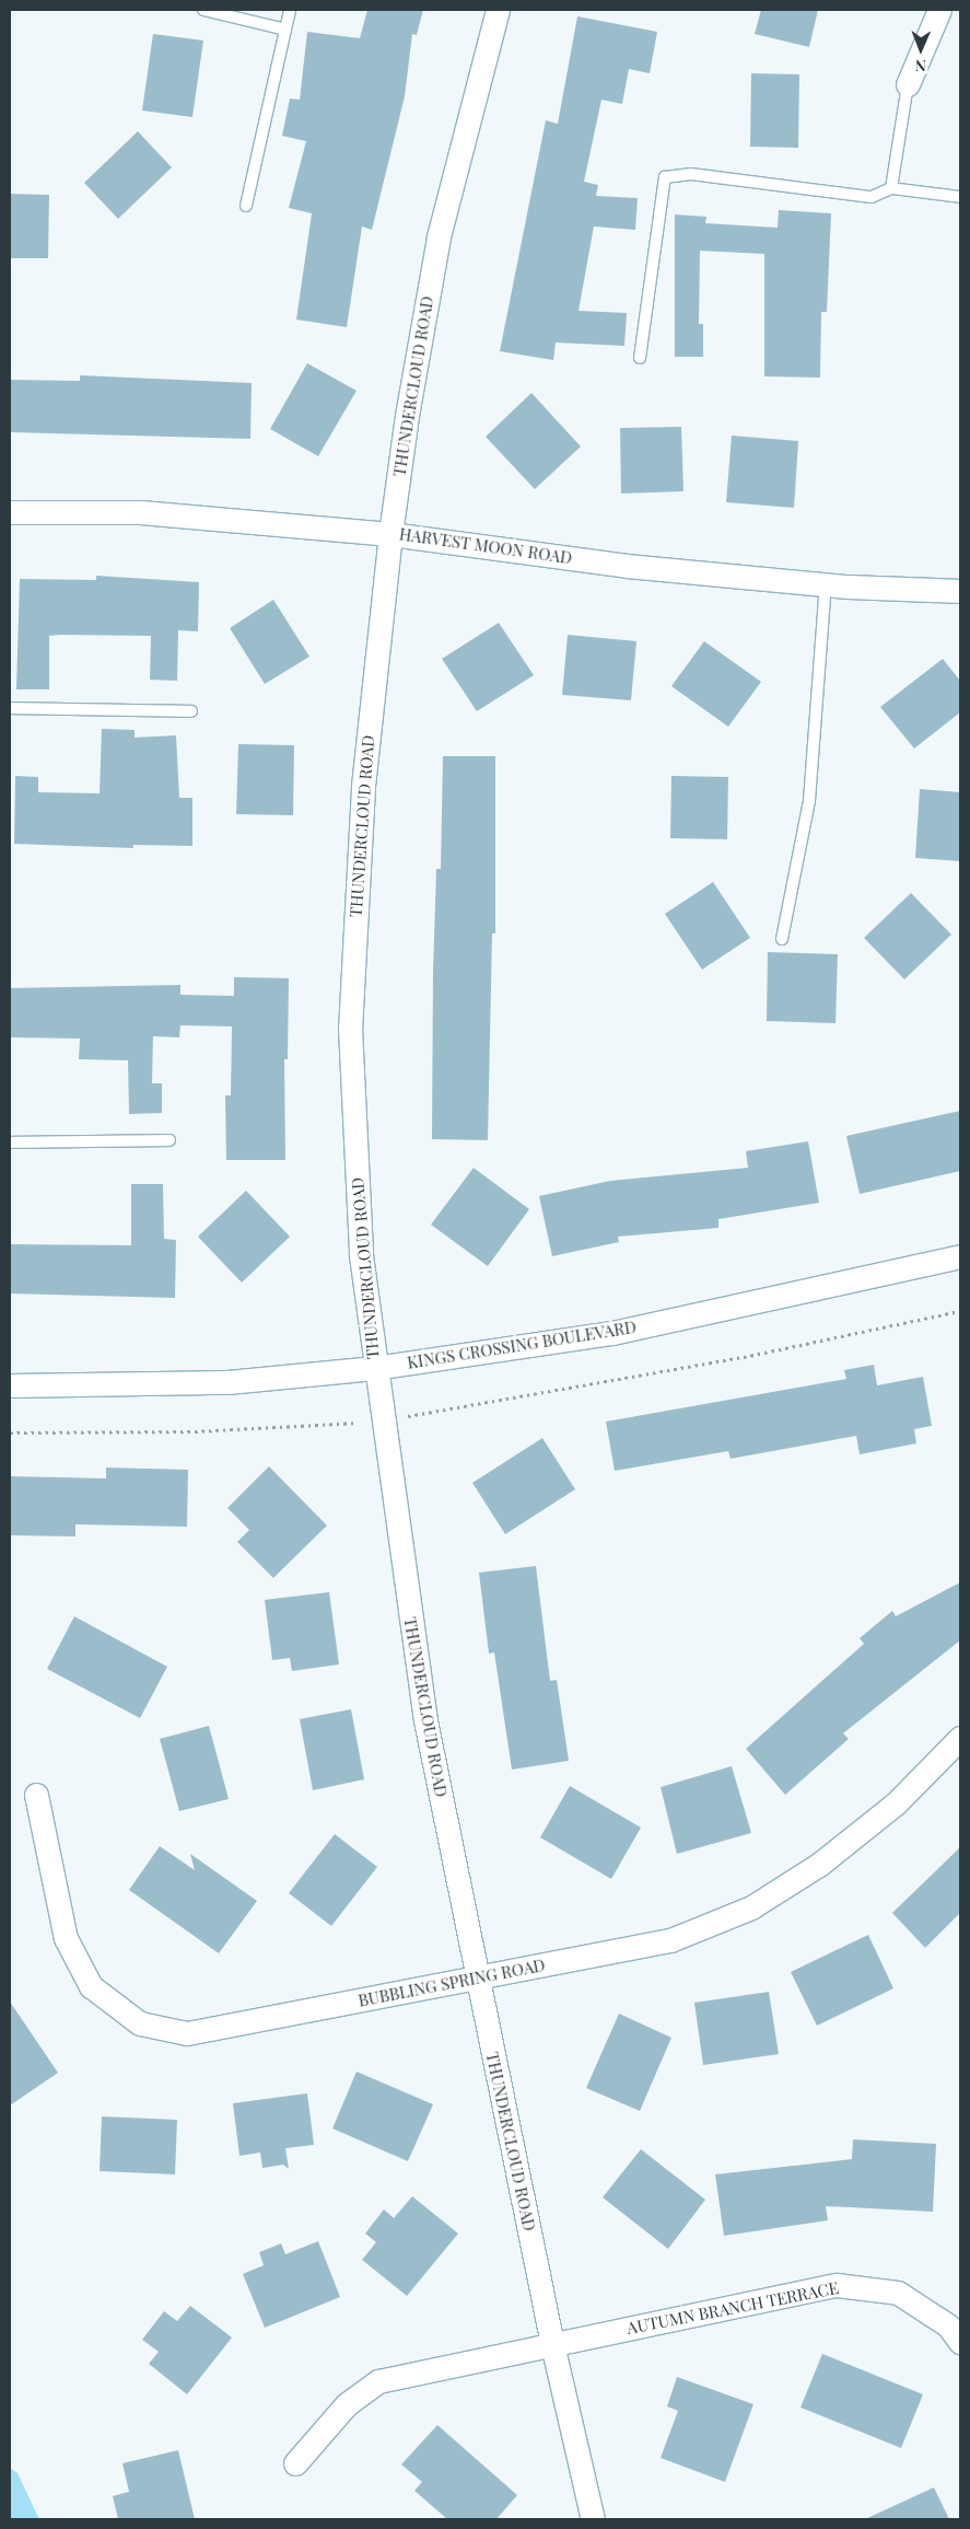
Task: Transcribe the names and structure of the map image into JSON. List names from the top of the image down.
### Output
{
  "streets": {
    "street": [
      "THUNDERCLOUD ROAD",
      "HARVEST MOON ROAD",
      "KINGS CROSSING BOULEVARD",
      "BUBBLING SPRING ROAD",
      "AUTUMN BRANCH TERRACE"
    ]
  },
  "crossings": [
    ["THUNDERCLOUD ROAD", "HARVEST MOON ROAD"],
    ["THUNDERCLOUD ROAD", "KINGS CROSSING BOULEVARD"],
    ["THUNDERCLOUD ROAD", "BUBBLING SPRING ROAD"],
    ["THUNDERCLOUD ROAD", "AUTUMN BRANCH TERRACE"]
  ],
  "north": "bottom"
}
